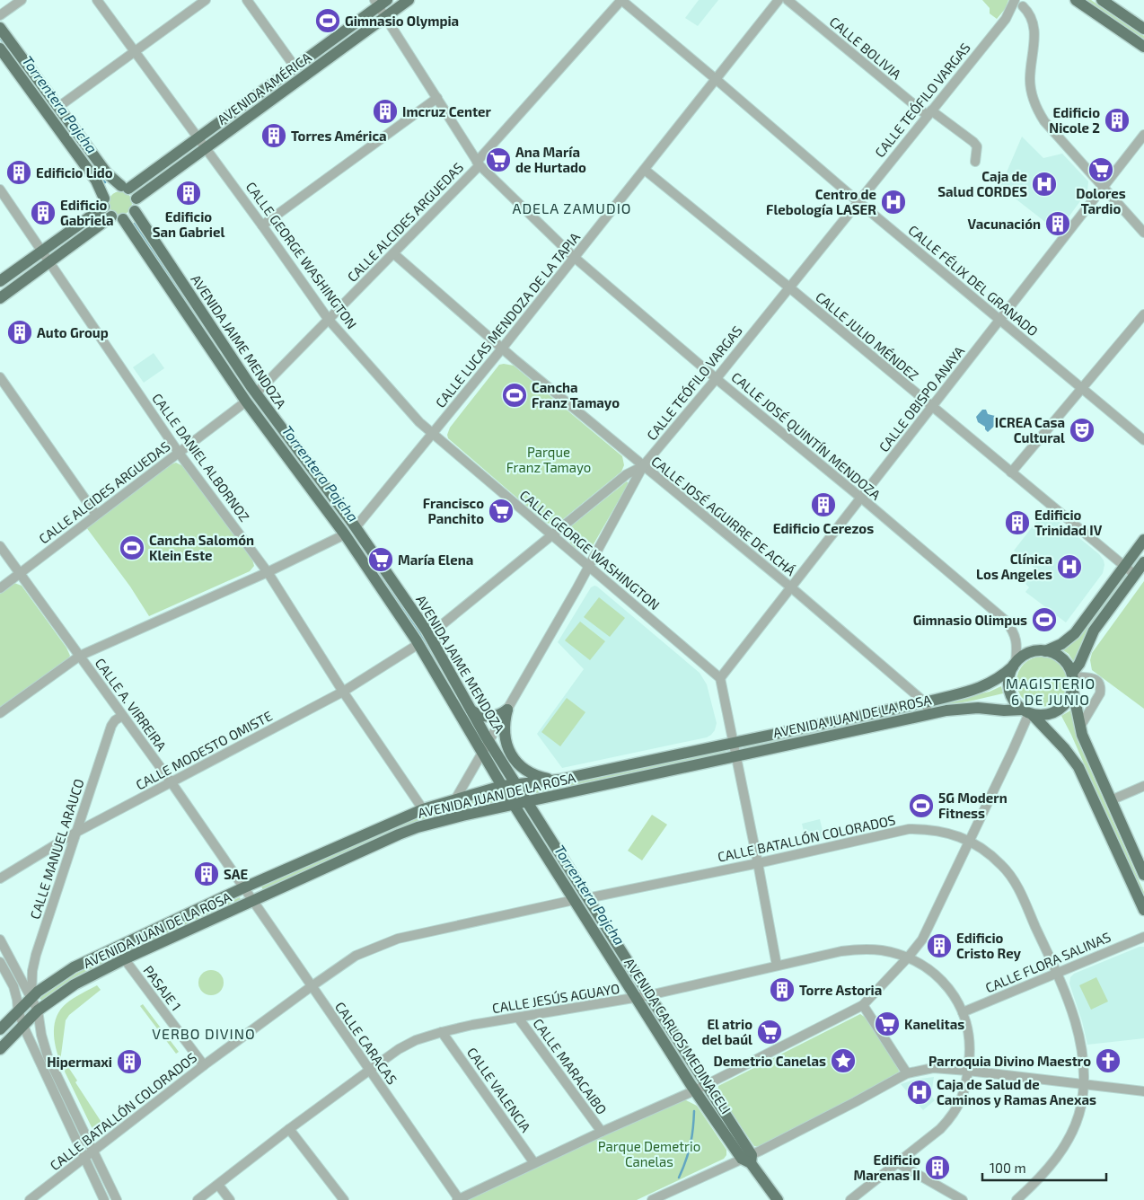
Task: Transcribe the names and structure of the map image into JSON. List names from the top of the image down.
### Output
{
  "streets": {
    "main road": [
      "AVENIDA AMÉRICA",
      "AVENIDA JAIME MENDOZA",
      "AVENIDA JUAN DE LA ROSA",
      "AVENIDA CARLOS MEDINACELI"
    ],
    "street": [
      "CALLE BOLIVIA",
      "CALLE TEÓFILO VARGAS",
      "CALLE ALCIDES ARGUEDAS",
      "CALLE GEORGE WASHINGTON",
      "CALLE FÉLIX DEL GRANADO",
      "CALLE LUCAS MENDOZA DE LA TAPIA",
      "CALLE JULIO MÉNDEZ",
      "CALLE OBISPO ANAYA",
      "CALLE JOSÉ QUINTÍN MENDOZA",
      "CALLE DANIEL ALBORNOZ",
      "CALLE JOSÉ AGUIRRE DE ACHÁ",
      "CALLE A. VIRREIRA",
      "CALLE MODESTO OMISTE",
      "CALLE BATALLÓN COLORADOS",
      "CALLE MANUEL ARAUCO",
      "CALLE FLORA SALINAS",
      "PASAJE 1",
      "CALLE JESÚS AGUAYO",
      "CALLE CARACAS",
      "CALLE MARACAIBO",
      "CALLE VALENCIA"
    ]
  },
  "crossings": [
    ["CALLE BOLIVIA", "CALLE TEÓFILO VARGAS"],
    ["AVENIDA AMÉRICA", "CALLE GEORGE WASHINGTON"],
    ["AVENIDA AMÉRICA", "AVENIDA JAIME MENDOZA"],
    ["AVENIDA AMÉRICA", "CALLE JOSÉ QUINTÍN MENDOZA"],
    ["CALLE TEÓFILO VARGAS", "CALLE GEORGE WASHINGTON"],
    ["CALLE TEÓFILO VARGAS", "CALLE FÉLIX DEL GRANADO"],
    ["CALLE TEÓFILO VARGAS", "CALLE JULIO MÉNDEZ"],
    ["CALLE TEÓFILO VARGAS", "AVENIDA JAIME MENDOZA"],
    ["CALLE TEÓFILO VARGAS", "CALLE JOSÉ QUINTÍN MENDOZA"],
    ["CALLE TEÓFILO VARGAS", "CALLE JOSÉ AGUIRRE DE ACHÁ"],
    ["CALLE TEÓFILO VARGAS", "AVENIDA JUAN DE LA ROSA"],
    ["CALLE ALCIDES ARGUEDAS", "CALLE GEORGE WASHINGTON"],
    ["CALLE ALCIDES ARGUEDAS", "CALLE FÉLIX DEL GRANADO"],
    ["CALLE ALCIDES ARGUEDAS", "AVENIDA JAIME MENDOZA"],
    ["CALLE ALCIDES ARGUEDAS", "CALLE JOSÉ QUINTÍN MENDOZA"],
    ["CALLE ALCIDES ARGUEDAS", "CALLE DANIEL ALBORNOZ"],
    ["CALLE ALCIDES ARGUEDAS", "CALLE JOSÉ AGUIRRE DE ACHÁ"],
    ["CALLE ALCIDES ARGUEDAS", "CALLE A. VIRREIRA"],
    ["CALLE GEORGE WASHINGTON", "CALLE LUCAS MENDOZA DE LA TAPIA"],
    ["CALLE GEORGE WASHINGTON", "CALLE OBISPO ANAYA"],
    ["CALLE FÉLIX DEL GRANADO", "CALLE LUCAS MENDOZA DE LA TAPIA"],
    ["CALLE FÉLIX DEL GRANADO", "CALLE OBISPO ANAYA"],
    ["CALLE LUCAS MENDOZA DE LA TAPIA", "CALLE JULIO MÉNDEZ"],
    ["CALLE LUCAS MENDOZA DE LA TAPIA", "AVENIDA JAIME MENDOZA"],
    ["CALLE LUCAS MENDOZA DE LA TAPIA", "CALLE JOSÉ QUINTÍN MENDOZA"],
    ["CALLE LUCAS MENDOZA DE LA TAPIA", "CALLE JOSÉ AGUIRRE DE ACHÁ"],
    ["CALLE JULIO MÉNDEZ", "CALLE OBISPO ANAYA"],
    ["AVENIDA JAIME MENDOZA", "AVENIDA JUAN DE LA ROSA"],
    ["AVENIDA JAIME MENDOZA", "CALLE MODESTO OMISTE"],
    ["AVENIDA JAIME MENDOZA", "AVENIDA CARLOS MEDINACELI"],
    ["CALLE OBISPO ANAYA", "CALLE JOSÉ QUINTÍN MENDOZA"],
    ["CALLE OBISPO ANAYA", "CALLE JOSÉ AGUIRRE DE ACHÁ"],
    ["CALLE JOSÉ QUINTÍN MENDOZA", "AVENIDA JUAN DE LA ROSA"],
    ["CALLE DANIEL ALBORNOZ", "AVENIDA JUAN DE LA ROSA"],
    ["CALLE DANIEL ALBORNOZ", "CALLE MODESTO OMISTE"],
    ["CALLE JOSÉ AGUIRRE DE ACHÁ", "AVENIDA JUAN DE LA ROSA"],
    ["CALLE A. VIRREIRA", "AVENIDA JUAN DE LA ROSA"],
    ["CALLE A. VIRREIRA", "CALLE MODESTO OMISTE"],
    ["CALLE A. VIRREIRA", "CALLE MANUEL ARAUCO"],
    ["CALLE A. VIRREIRA", "CALLE CARACAS"],
    ["AVENIDA JUAN DE LA ROSA", "CALLE MANUEL ARAUCO"],
    ["AVENIDA JUAN DE LA ROSA", "PASAJE 1"],
    ["AVENIDA JUAN DE LA ROSA", "AVENIDA CARLOS MEDINACELI"],
    ["AVENIDA JUAN DE LA ROSA", "CALLE CARACAS"],
    ["CALLE MODESTO OMISTE", "CALLE MANUEL ARAUCO"],
    ["CALLE BATALLÓN COLORADOS", "CALLE FLORA SALINAS"],
    ["CALLE BATALLÓN COLORADOS", "PASAJE 1"],
    ["CALLE BATALLÓN COLORADOS", "AVENIDA CARLOS MEDINACELI"],
    ["CALLE BATALLÓN COLORADOS", "CALLE CARACAS"],
    ["CALLE FLORA SALINAS", "CALLE JESÚS AGUAYO"],
    ["CALLE JESÚS AGUAYO", "AVENIDA CARLOS MEDINACELI"],
    ["CALLE JESÚS AGUAYO", "CALLE CARACAS"],
    ["CALLE JESÚS AGUAYO", "CALLE MARACAIBO"],
    ["CALLE JESÚS AGUAYO", "CALLE VALENCIA"]
  ],
  "districts": ["ADELA ZAMUDIO", "MAGISTERIO 6 DE JUNIO", "VERBO DIVINO"],
  "water": ["Torrentera Pajcha"],
  "parks": ["Parque Franz Tamayo", "Parque Demetrio Canelas"],
  "places": {
    "sports": [
      "Gimnasio Olympia",
      "Cancha Franz Tamayo",
      "Cancha Salomón Klein Este",
      "Gimnasio Olimpus",
      "5G Modern Fitness"
    ],
    "building": [
      "Imcruz Center",
      "Edificio Nicole 2",
      "Torres América",
      "Edificio Lido",
      "Edificio San Gabriel",
      "Edificio Gabriela",
      "Vacunación",
      "Auto Group",
      "Edificio Cerezos",
      "Edificio Trinidad IV",
      "SAE",
      "Edificio Cristo Rey",
      "Torre Astoria",
      "Hipermaxi",
      "Edificio Marenas II"
    ],
    "supermarket": [
      "Ana María de Hurtado",
      "Dolores Tardio",
      "Francisco Panchito",
      "María Elena",
      "Kanelitas",
      "El atrio del baúl"
    ],
    "hospital": [
      "Caja de Salud CORDES",
      "Centro de Flebología LASER",
      "Clínica Los Angeles",
      "Caja de Salud de Caminos y Ramas Anexas"
    ],
    "theatre": ["ICREA Casa Cultural"],
    "place": ["Demetrio Canelas"],
    "church": ["Parroquia Divino Maestro"]
  },
  "scale_bar": "100 m"
}
